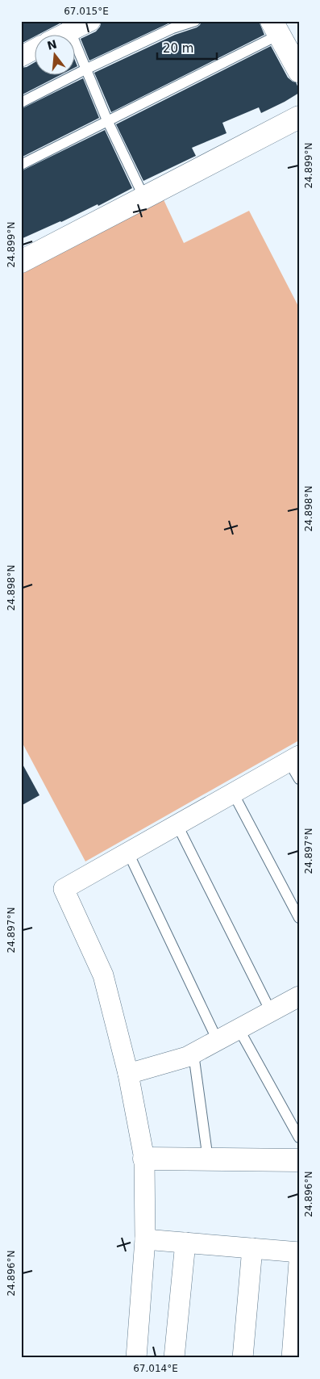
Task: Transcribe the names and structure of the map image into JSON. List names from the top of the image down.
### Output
{
  "scale_bar": "20 m",
  "north": "top",
  "coordinates": [
    "67.015°E",
    "24.899°N",
    "24.898°N",
    "24.897°N",
    "24.896°N",
    "67.014°E"
  ]
}
